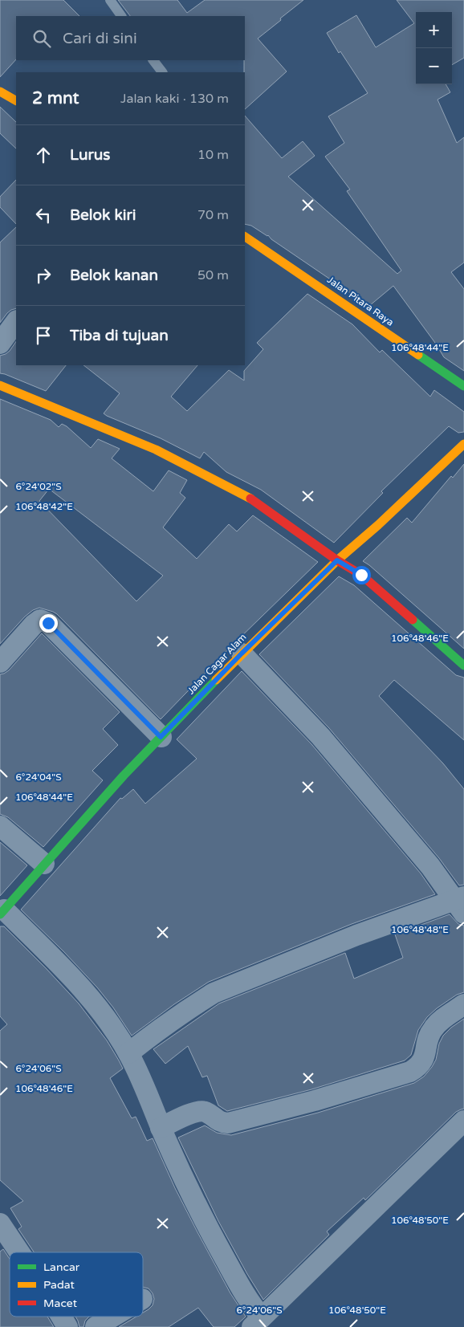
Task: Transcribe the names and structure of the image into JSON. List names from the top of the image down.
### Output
{
  "streets": {
    "street": ["Jalan Pitara Raya", "Jalan Cagar Alam"]
  },
  "legend": ["Lancar", "Padat", "Macet"],
  "page": {
    "map_buttons": ["+", "−"],
    "search": "Cari di sini",
    "heading": ["2 mnt", "Jalan kaki · 130 m"],
    "list": [
      ["Lurus", "10 m"],
      ["Belok kiri", "70 m"],
      ["Belok kanan", "50 m"],
      "Tiba di tujuan"
    ]
  },
  "coordinates": [
    "106°48'44\"E",
    "6°24'02\"S",
    "106°48'42\"E",
    "106°48'46\"E",
    "6°24'04\"S",
    "106°48'48\"E",
    "6°24'06\"S",
    "106°48'50\"E"
  ]
}
